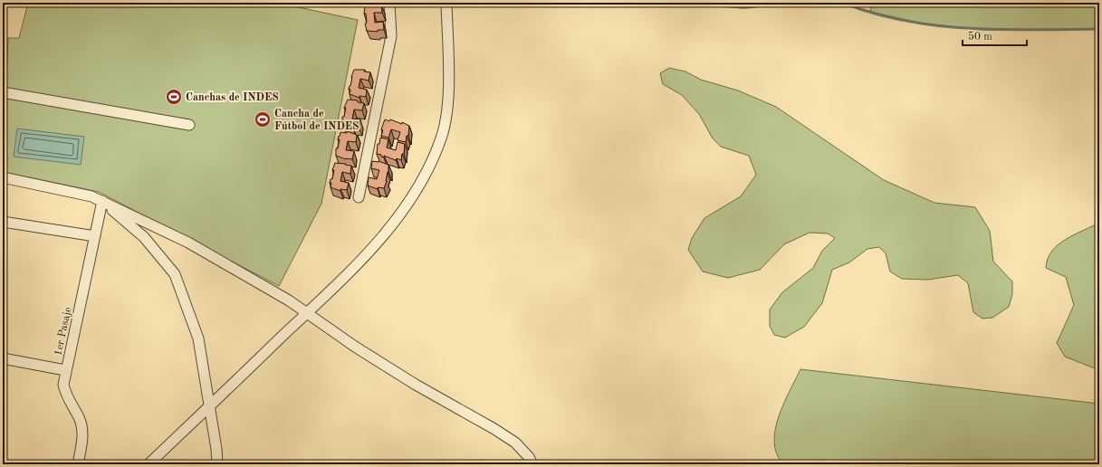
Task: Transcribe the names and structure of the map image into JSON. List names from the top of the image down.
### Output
{
  "streets": {
    "street": ["1er Pasaje"]
  },
  "places": {
    "sports": ["Canchas de INDES", "Cancha de Fútbol de INDES"]
  },
  "scale_bar": "50 m"
}
